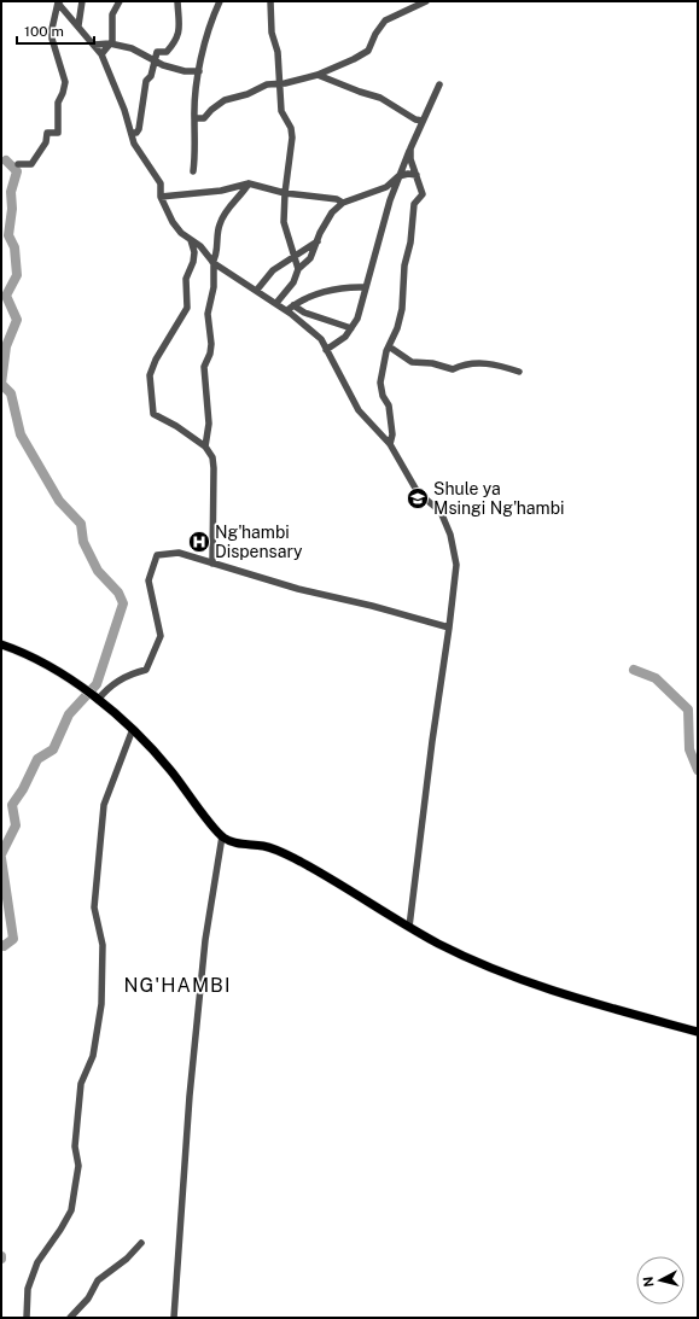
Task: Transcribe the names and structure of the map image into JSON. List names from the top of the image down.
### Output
{
  "districts": ["NG'HAMBI"],
  "places": {
    "school or university": ["Shule ya Msingi Ng'hambi"],
    "hospital": ["Ng'hambi Dispensary"]
  },
  "scale_bar": "100 m",
  "north": "left"
}
